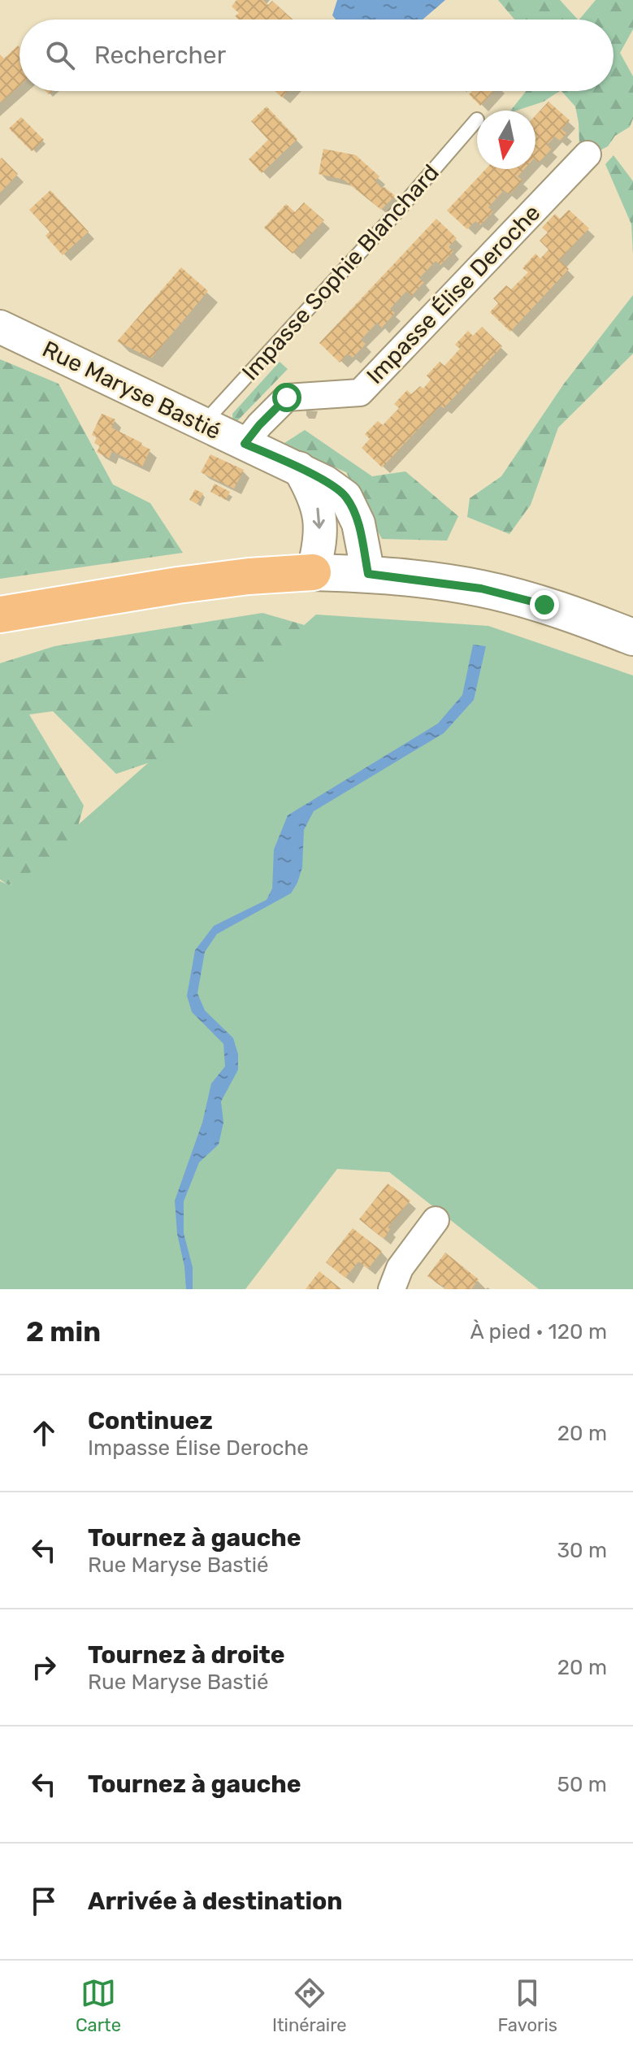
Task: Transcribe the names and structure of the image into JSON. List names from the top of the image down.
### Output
{
  "streets": {
    "street": ["Impasse Élise Deroche", "Rue Maryse Bastié"],
    "lane": ["Impasse Sophie Blanchard"]
  },
  "crossings": [
    ["Impasse Sophie Blanchard", "Rue Maryse Bastié"],
    ["Impasse Élise Deroche", "Rue Maryse Bastié"]
  ],
  "north": "bottom",
  "page": {
    "search": "Rechercher",
    "heading": ["2 min", "À pied · 120 m"],
    "list": [
      ["Continuez", "Impasse Élise Deroche", "20 m"],
      ["Tournez à gauche", "Rue Maryse Bastié", "30 m"],
      ["Tournez à droite", "Rue Maryse Bastié", "20 m"],
      ["Tournez à gauche", "50 m"],
      "Arrivée à destination"
    ],
    "nav": ["Carte", "Itinéraire", "Favoris"]
  }
}
